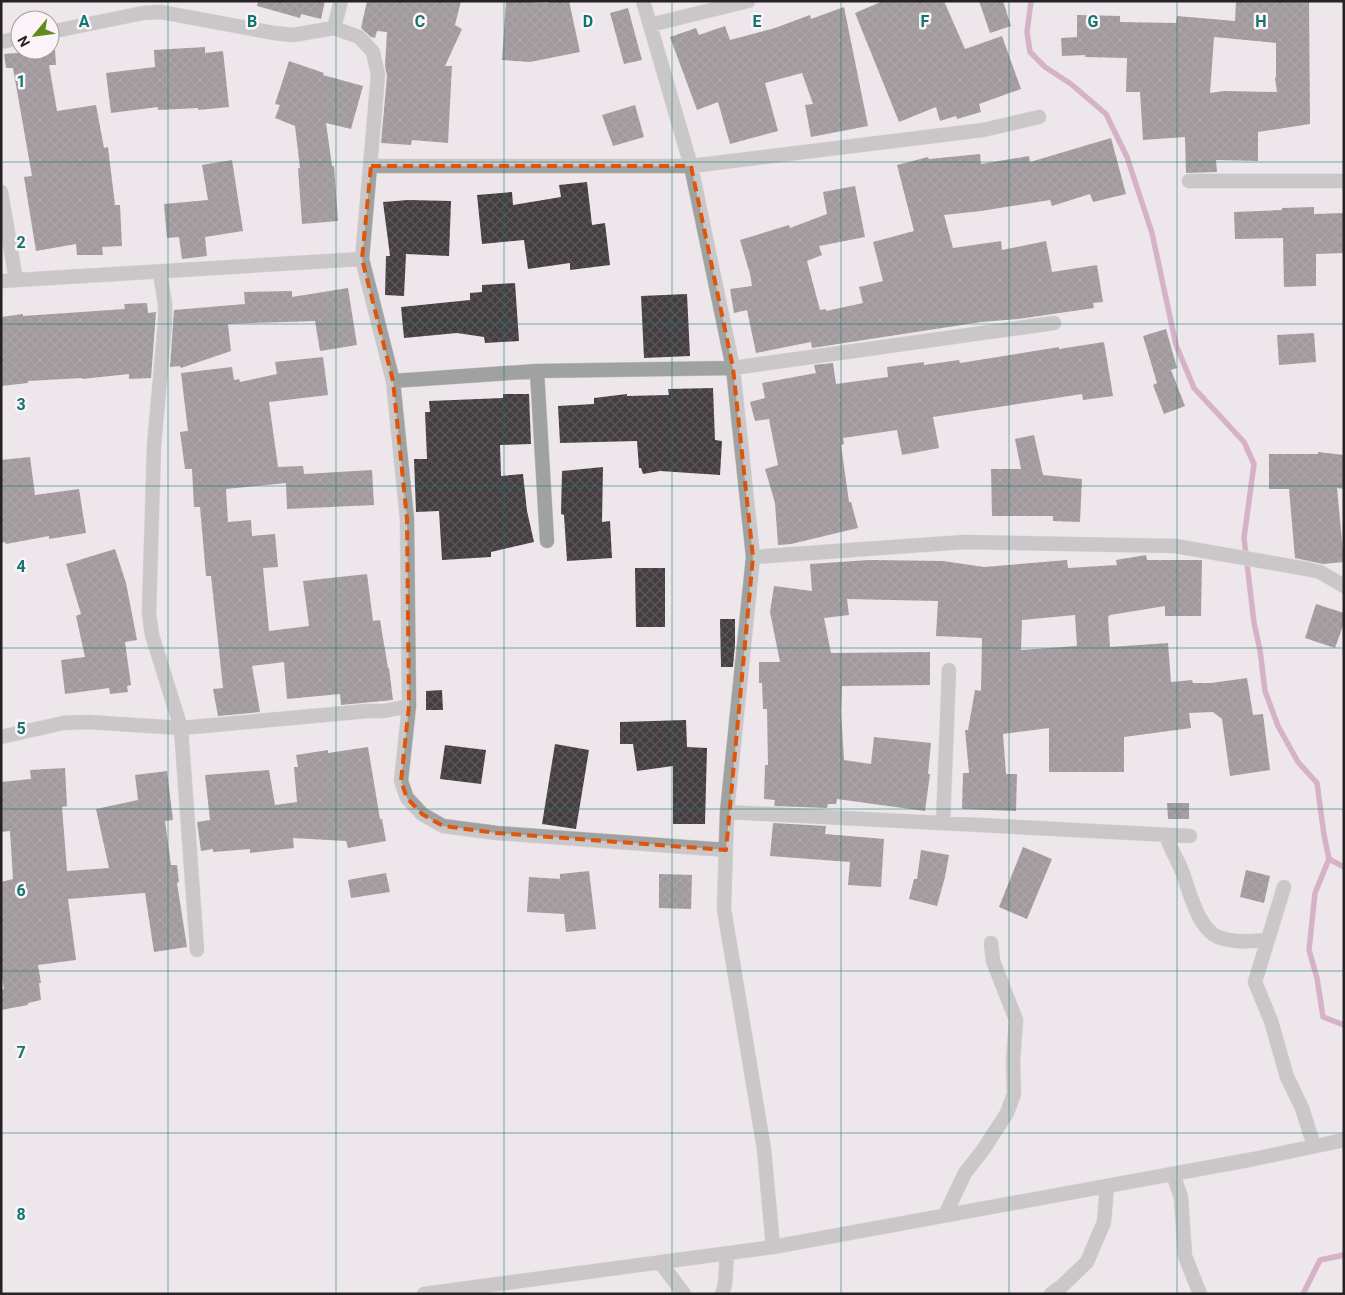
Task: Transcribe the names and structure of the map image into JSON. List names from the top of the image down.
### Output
{
  "north": "bottom left",
  "grid": {
    "columns": [
      "A",
      "B",
      "C",
      "D",
      "E",
      "F",
      "G",
      "H"
    ],
    "rows": [
      "1",
      "2",
      "3",
      "4",
      "5",
      "6",
      "7",
      "8"
    ]
  }
}
